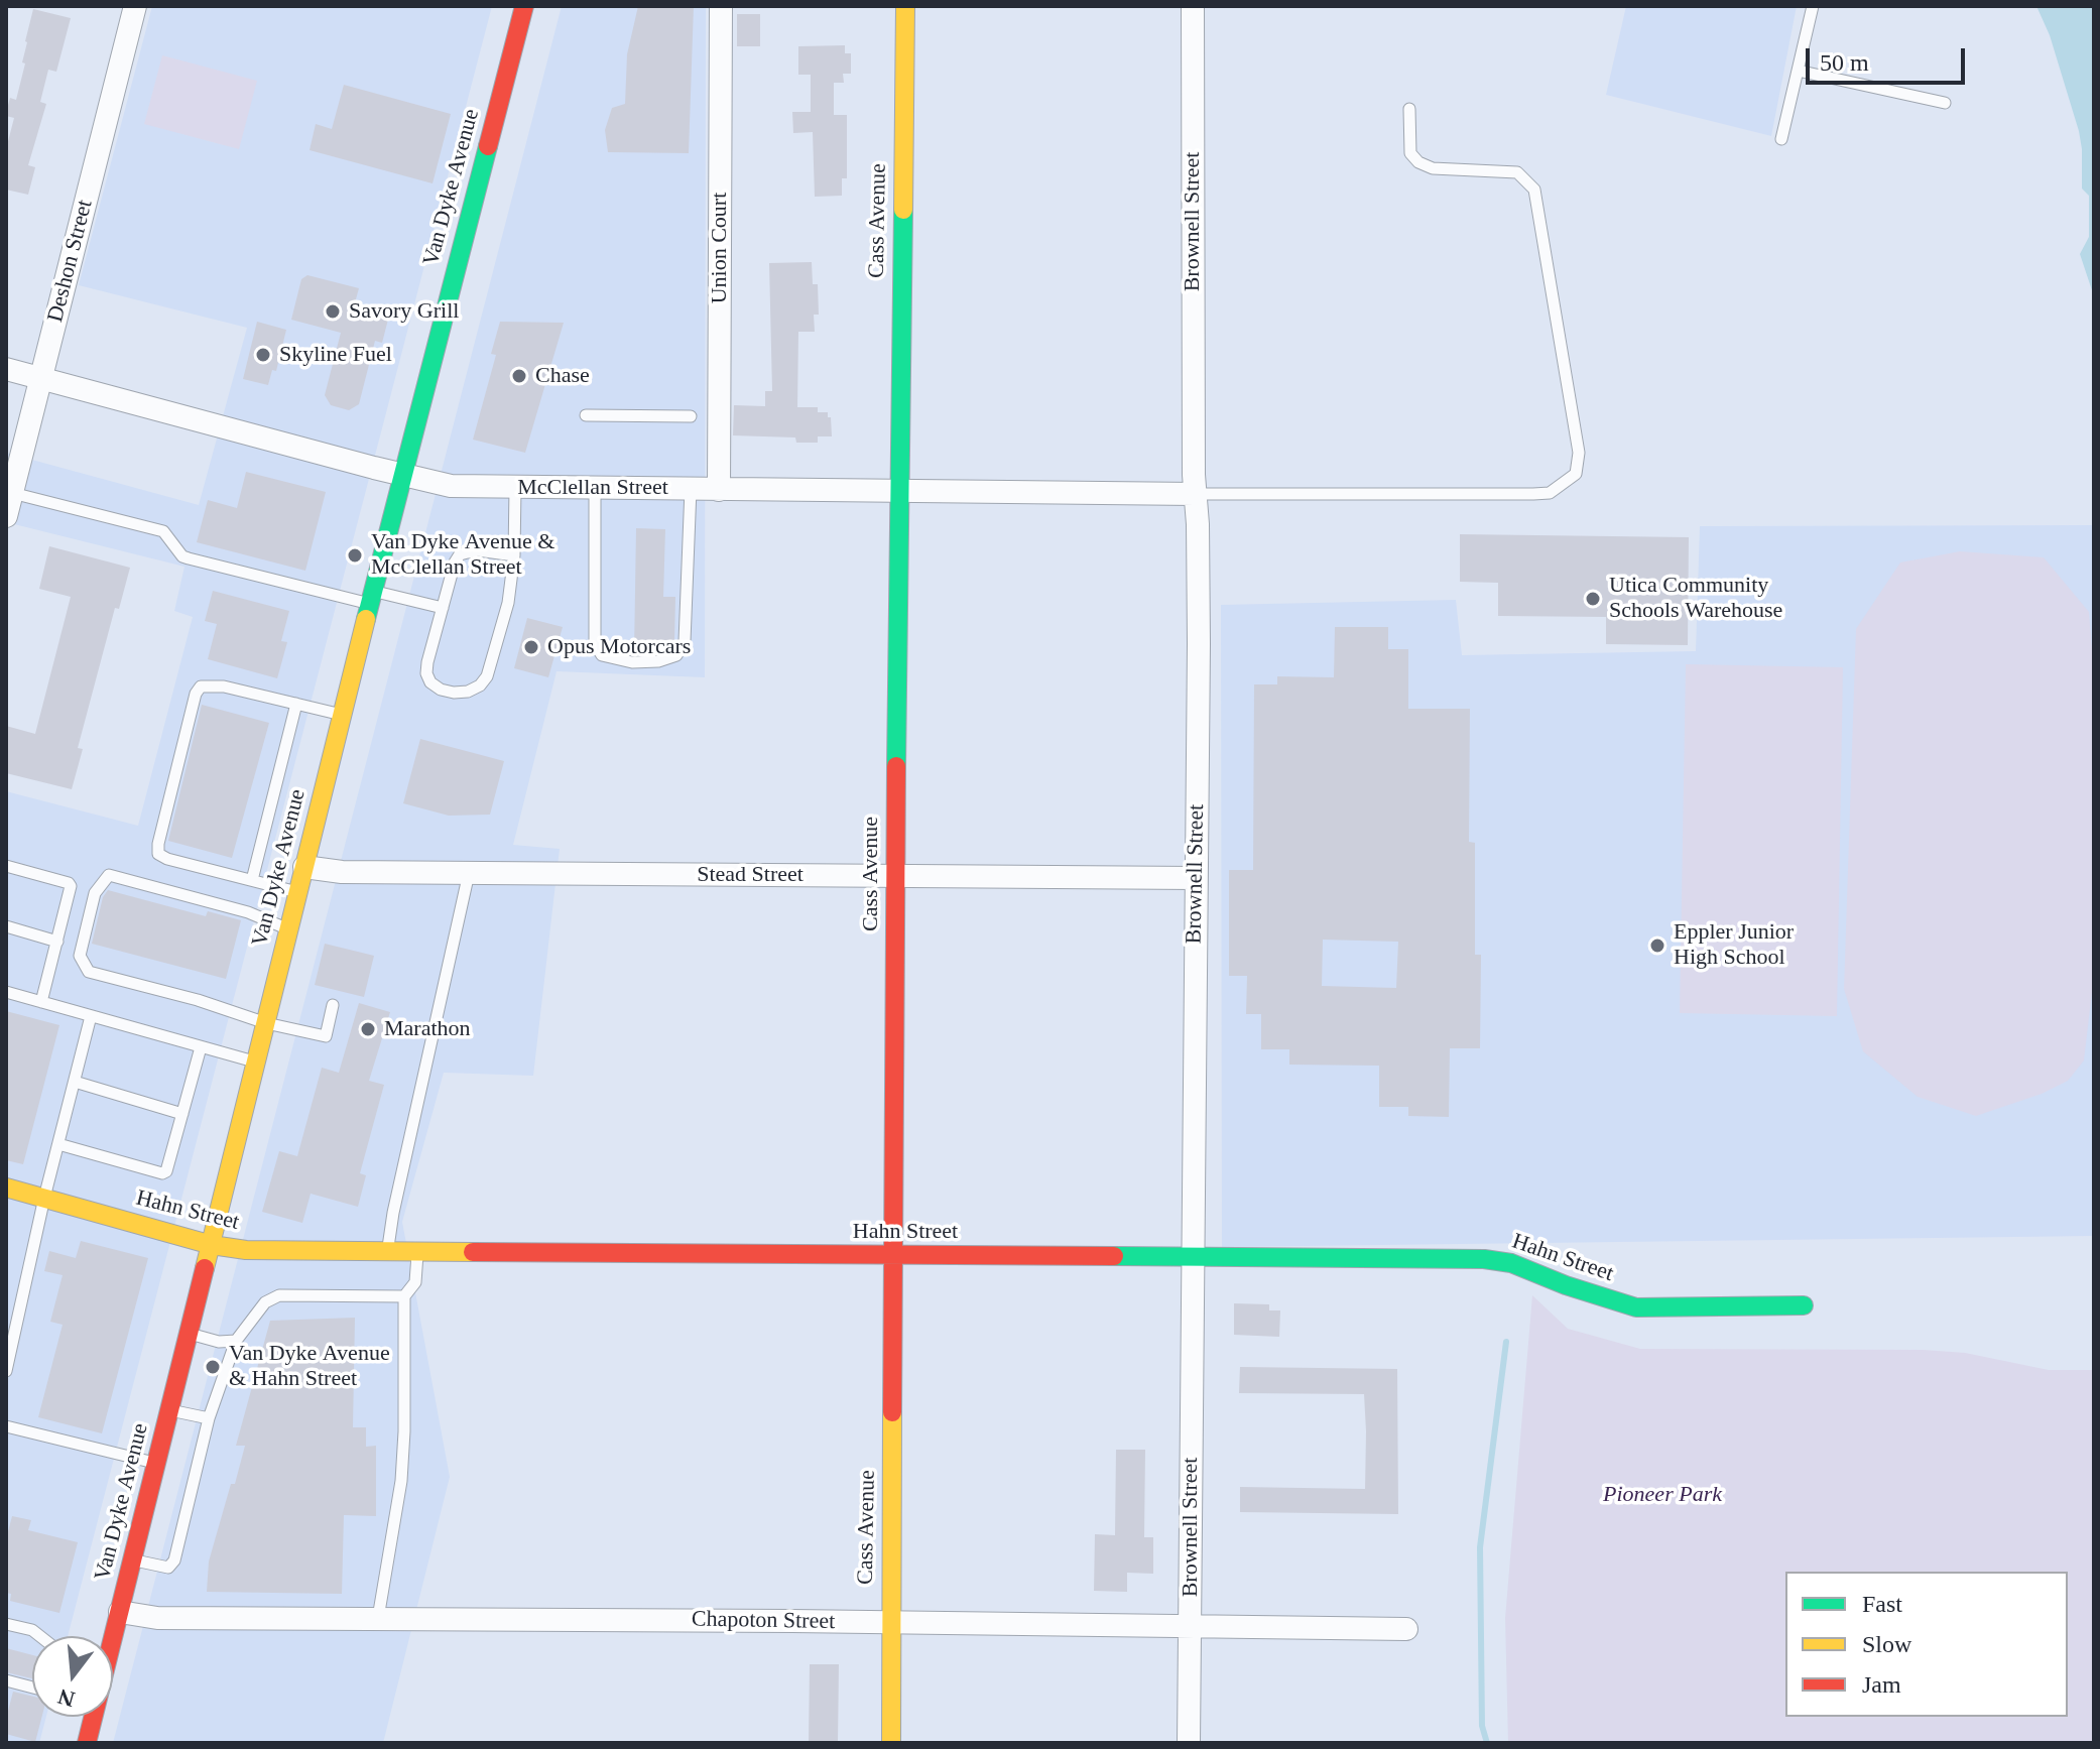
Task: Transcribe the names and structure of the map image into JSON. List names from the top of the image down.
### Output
{
  "streets": {
    "street": [
      "Van Dyke Avenue",
      "Cass Avenue",
      "Brownell Street",
      "Union Court",
      "Deshon Street",
      "McClellan Street",
      "Stead Street",
      "Hahn Street",
      "Chapoton Street"
    ]
  },
  "crossings": [
    ["Van Dyke Avenue", "McClellan Street"],
    ["Van Dyke Avenue", "Stead Street"],
    ["Van Dyke Avenue", "Hahn Street"],
    ["Van Dyke Avenue", "Chapoton Street"],
    ["Cass Avenue", "McClellan Street"],
    ["Cass Avenue", "Stead Street"],
    ["Cass Avenue", "Hahn Street"],
    ["Cass Avenue", "Chapoton Street"],
    ["Brownell Street", "McClellan Street"],
    ["Brownell Street", "Stead Street"],
    ["Brownell Street", "Hahn Street"],
    ["Brownell Street", "Chapoton Street"],
    ["Union Court", "McClellan Street"],
    ["Deshon Street", "McClellan Street"]
  ],
  "parks": ["Pioneer Park"],
  "places": [
    "Savory Grill",
    "Skyline Fuel",
    "Chase",
    "Van Dyke Avenue & McClellan Street",
    "Utica Community Schools Warehouse",
    "Opus Motorcars",
    "Eppler Junior High School",
    "Marathon",
    "Van Dyke Avenue & Hahn Street"
  ],
  "legend": ["Fast", "Slow", "Jam"],
  "scale_bar": "50 m",
  "north": "bottom"
}
